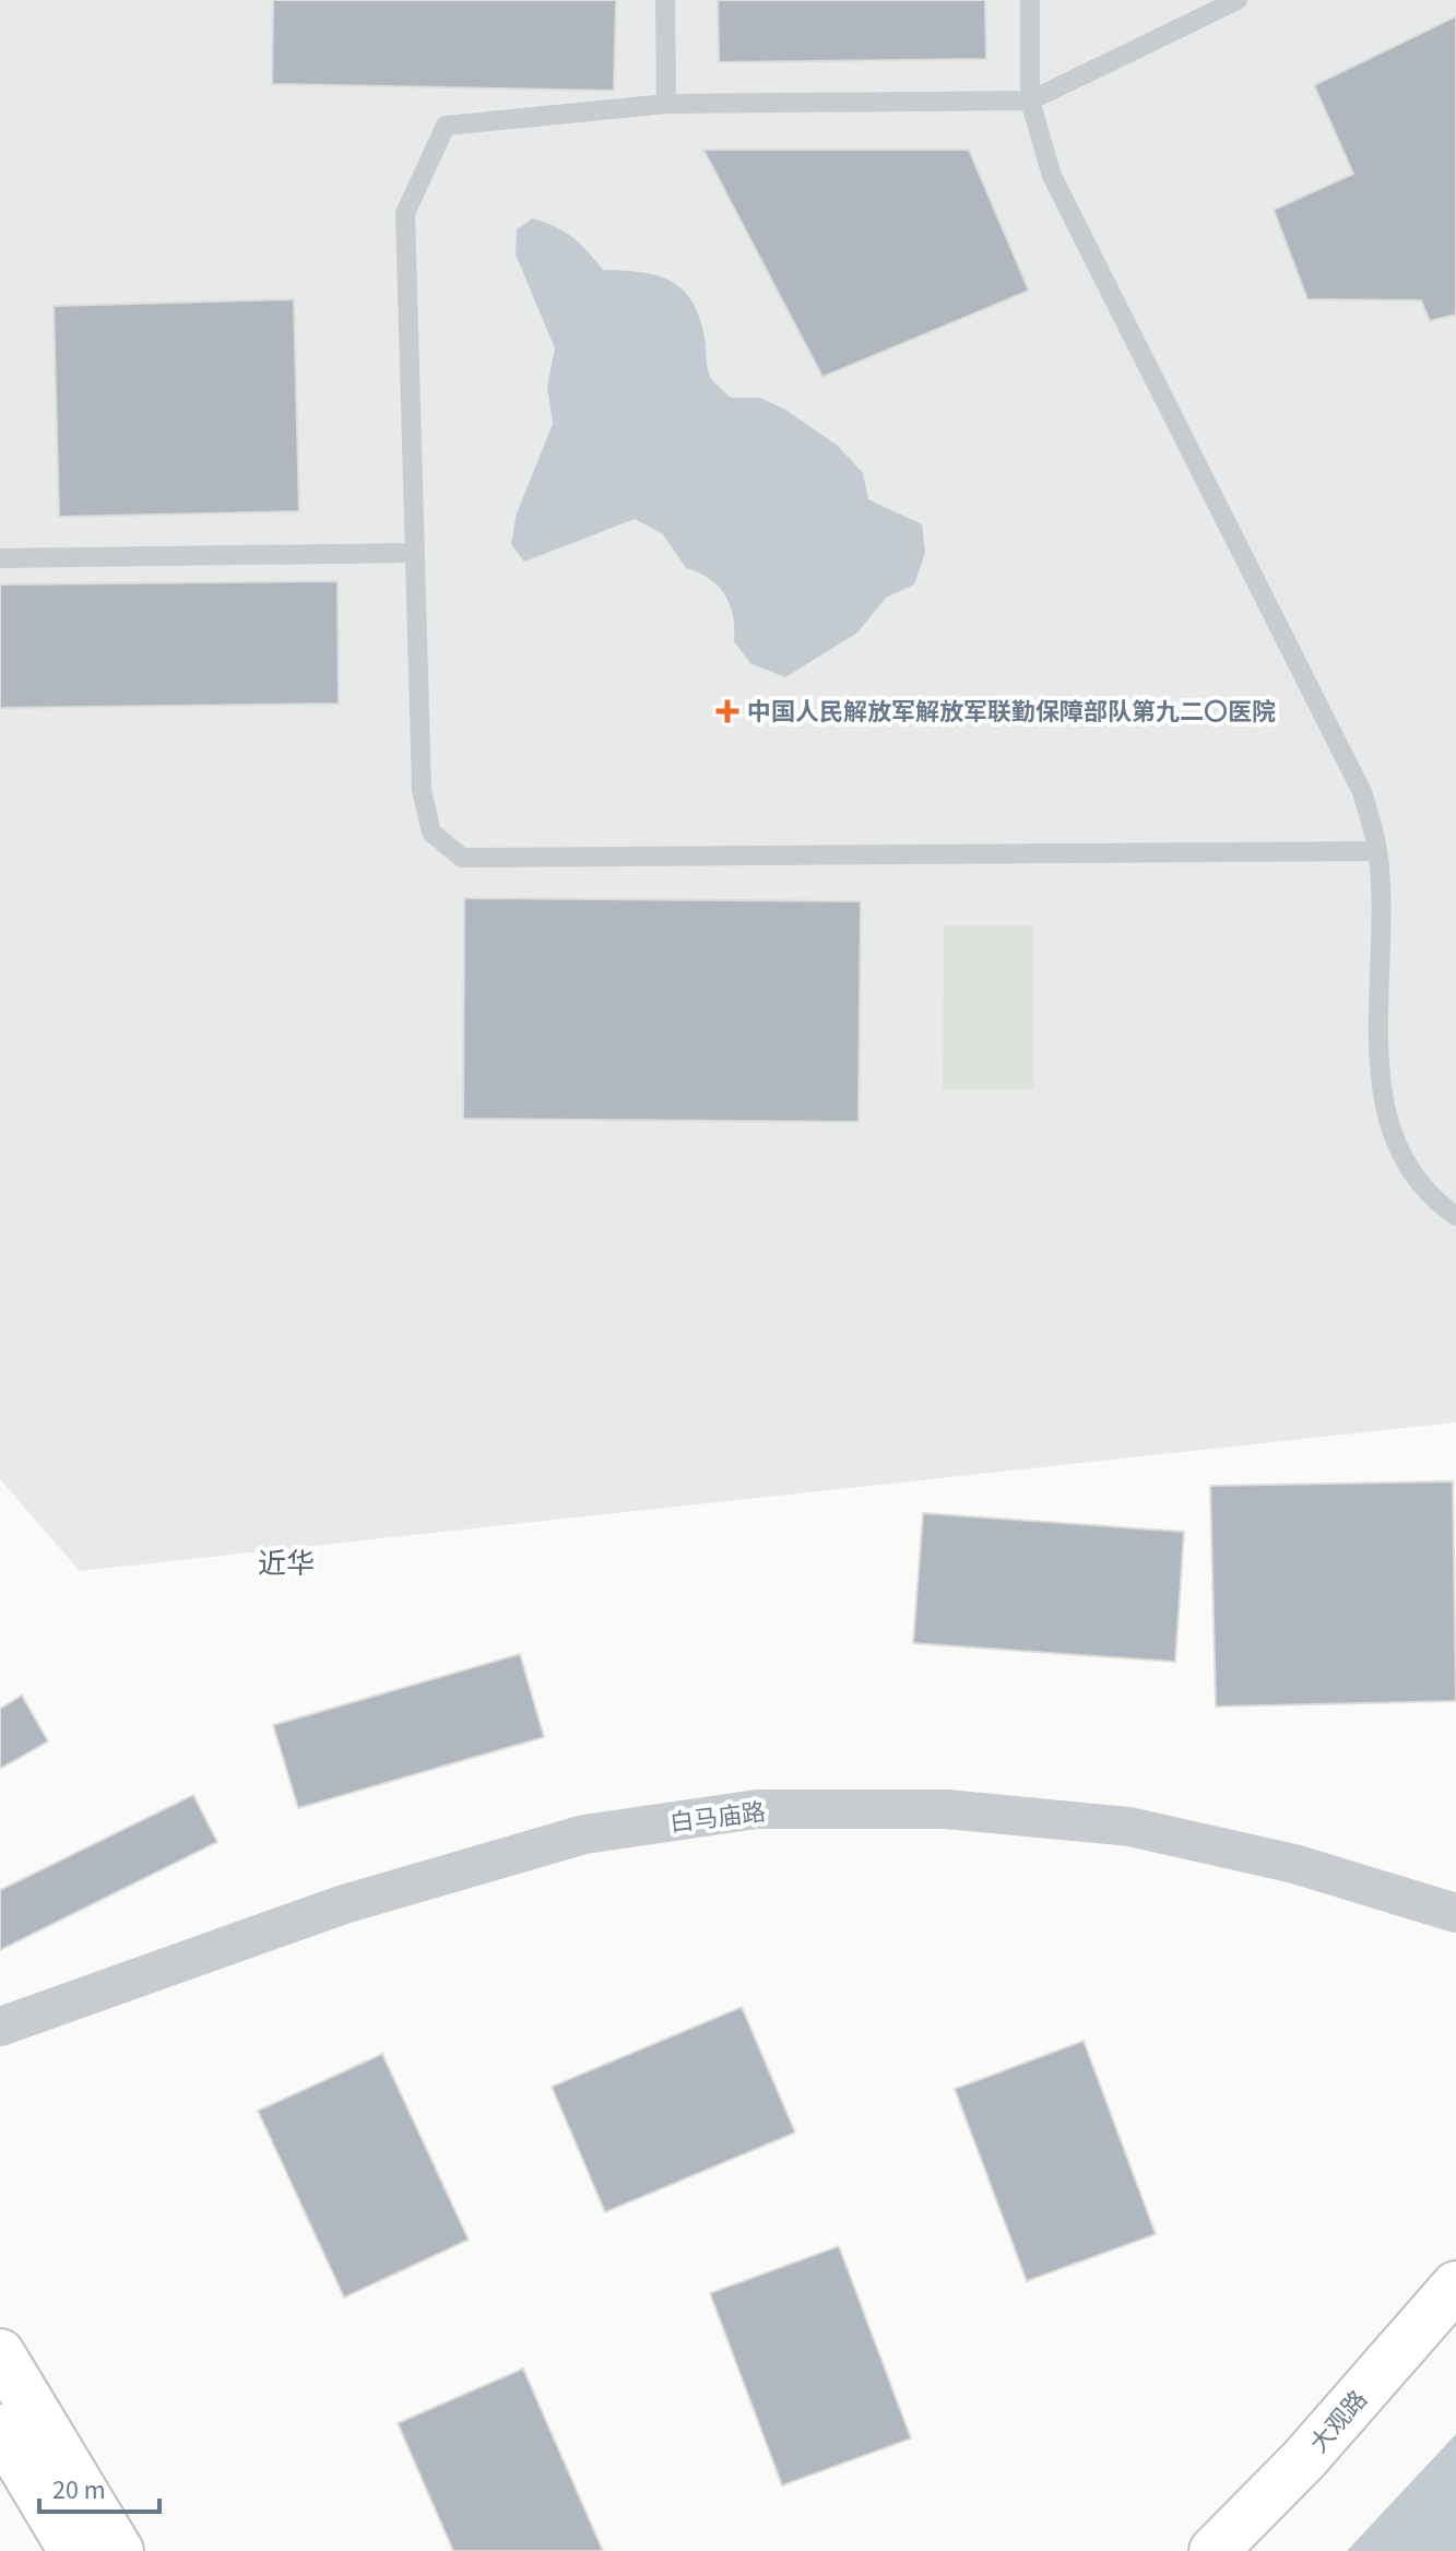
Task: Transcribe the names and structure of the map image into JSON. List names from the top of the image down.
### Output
{
  "streets": {
    "main road": ["大观路"],
    "street": ["白马庙路"]
  },
  "districts": ["近华"],
  "places": {
    "health": ["中国人民解放军解放军联勤保障部队第九二〇医院"]
  },
  "scale_bar": "20 m"
}
